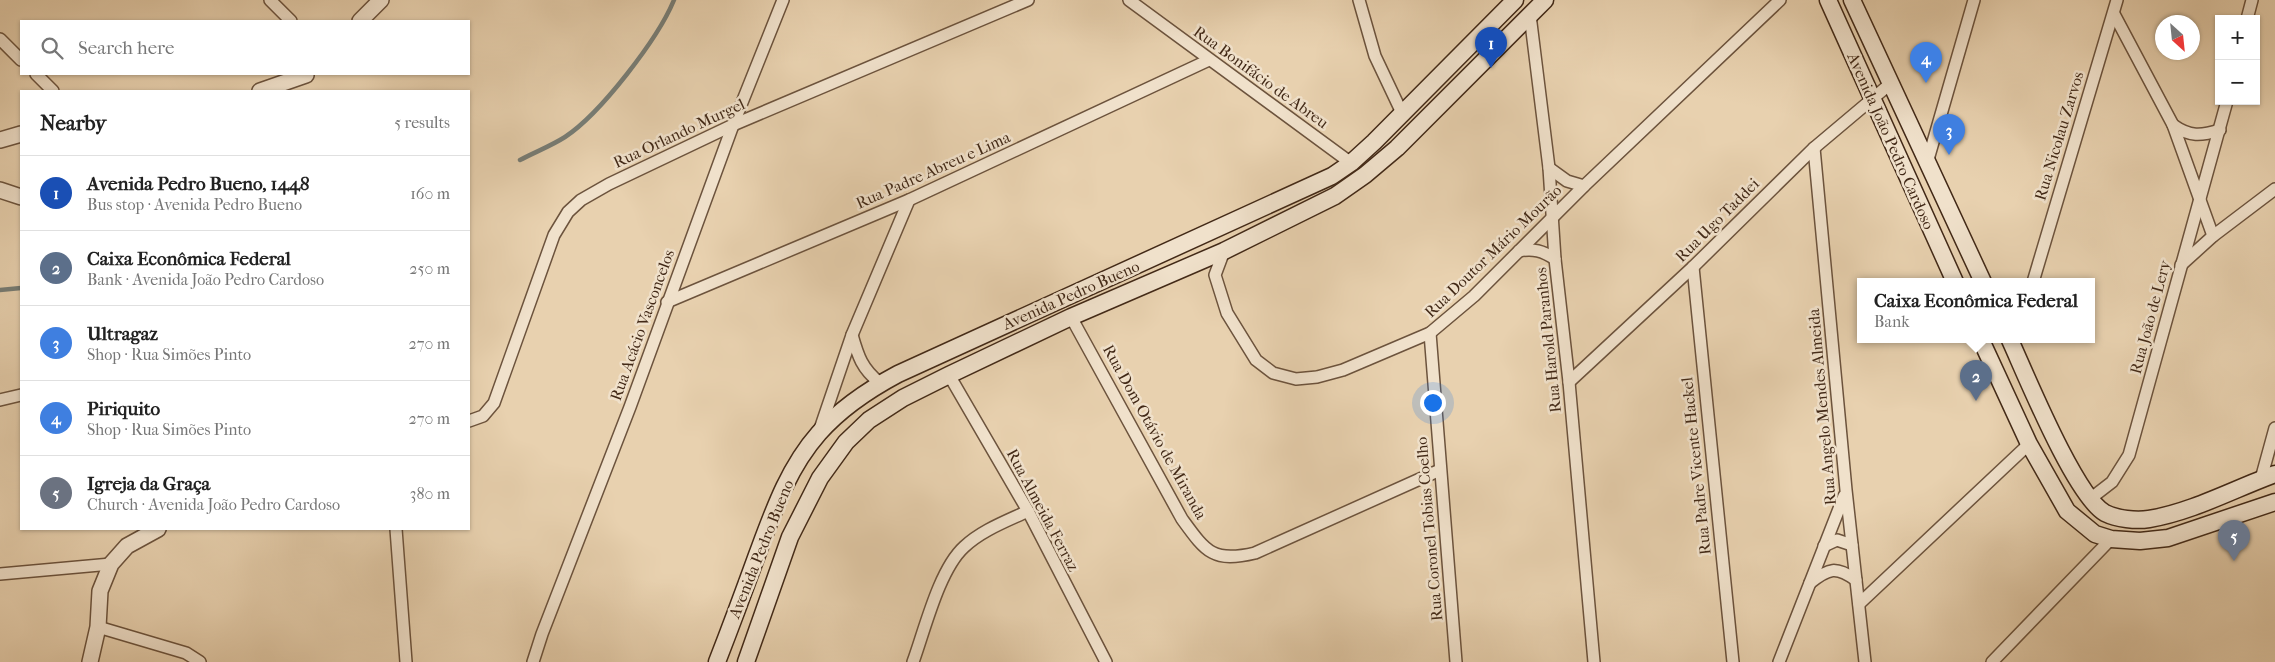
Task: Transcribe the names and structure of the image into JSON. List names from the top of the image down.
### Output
{
  "streets": {
    "main road": ["Avenida João Pedro Cardoso", "Avenida Pedro Bueno"],
    "street": [
      "Rua Bonifácio de Abreu",
      "Rua Orlando Murgel",
      "Rua Nicolau Zarvos",
      "Rua Padre Abreu e Lima",
      "Rua Ugo Taddei",
      "Rua Doutor Mário Mourão",
      "Rua João de Lery",
      "Rua Acácio Vasconcelos",
      "Rua Harold Paranhos",
      "Rua Angelo Mendes Almeida",
      "Rua Dom Otávio de Miranda",
      "Rua Padre Vicente Hackel",
      "Rua Almeida Ferraz",
      "Rua Coronel Tobias Coelho"
    ]
  },
  "crossings": [
    ["Rua Bonifácio de Abreu", "Rua Padre Abreu e Lima"],
    ["Rua Bonifácio de Abreu", "Avenida Pedro Bueno"],
    ["Rua Orlando Murgel", "Rua Acácio Vasconcelos"],
    ["Avenida João Pedro Cardoso", "Rua Ugo Taddei"],
    ["Rua Padre Abreu e Lima", "Rua Acácio Vasconcelos"],
    ["Rua Ugo Taddei", "Rua Harold Paranhos"],
    ["Rua Ugo Taddei", "Rua Angelo Mendes Almeida"],
    ["Rua Ugo Taddei", "Rua Padre Vicente Hackel"],
    ["Rua Doutor Mário Mourão", "Avenida Pedro Bueno"],
    ["Rua Doutor Mário Mourão", "Rua Harold Paranhos"],
    ["Rua Doutor Mário Mourão", "Rua Coronel Tobias Coelho"],
    ["Avenida Pedro Bueno", "Rua Harold Paranhos"],
    ["Avenida Pedro Bueno", "Rua Dom Otávio de Miranda"],
    ["Avenida Pedro Bueno", "Rua Almeida Ferraz"],
    ["Rua Dom Otávio de Miranda", "Rua Coronel Tobias Coelho"]
  ],
  "north": "bottom right",
  "page": {
    "map_buttons": ["+", "−"],
    "search": "Search here",
    "pins": [
      "1",
      "4",
      "3",
      "2",
      "5"
    ],
    "heading": ["Nearby", "5 results"],
    "list": [
      {
        "mark": "1",
        "name": "Avenida Pedro Bueno, 1448",
        "note": "Bus stop · Avenida Pedro Bueno",
        "value": "160 m"
      },
      {
        "mark": "2",
        "name": "Caixa Econômica Federal",
        "note": "Bank · Avenida João Pedro Cardoso",
        "value": "250 m"
      },
      {
        "mark": "3",
        "name": "Ultragaz",
        "note": "Shop · Rua Simões Pinto",
        "value": "270 m"
      },
      {
        "mark": "4",
        "name": "Piriquito",
        "note": "Shop · Rua Simões Pinto",
        "value": "270 m"
      },
      {
        "mark": "5",
        "name": "Igreja da Graça",
        "note": "Church · Avenida João Pedro Cardoso",
        "value": "380 m"
      }
    ],
    "popup": ["Caixa Econômica Federal", "Bank"]
  }
}
